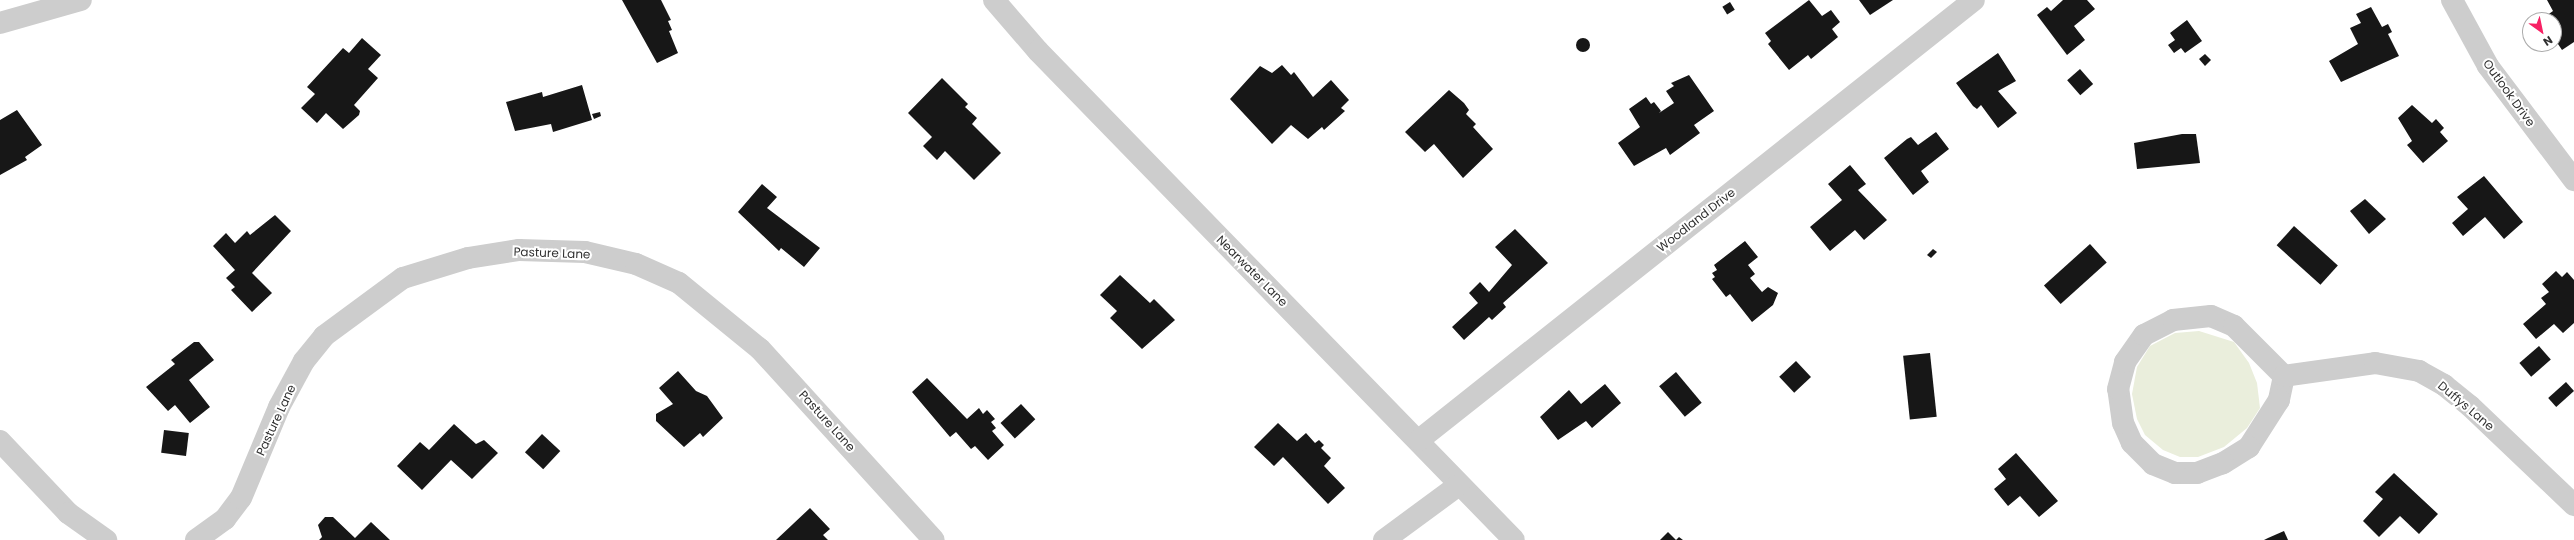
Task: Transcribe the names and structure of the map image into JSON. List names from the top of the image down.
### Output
{
  "streets": {
    "street": [
      "Outlook Drive",
      "Woodland Drive",
      "Pasture Lane",
      "Nearwater Lane",
      "Duffys Lane"
    ]
  },
  "crossings": [
    ["Woodland Drive", "Nearwater Lane"]
  ],
  "north": "bottom right"
}
